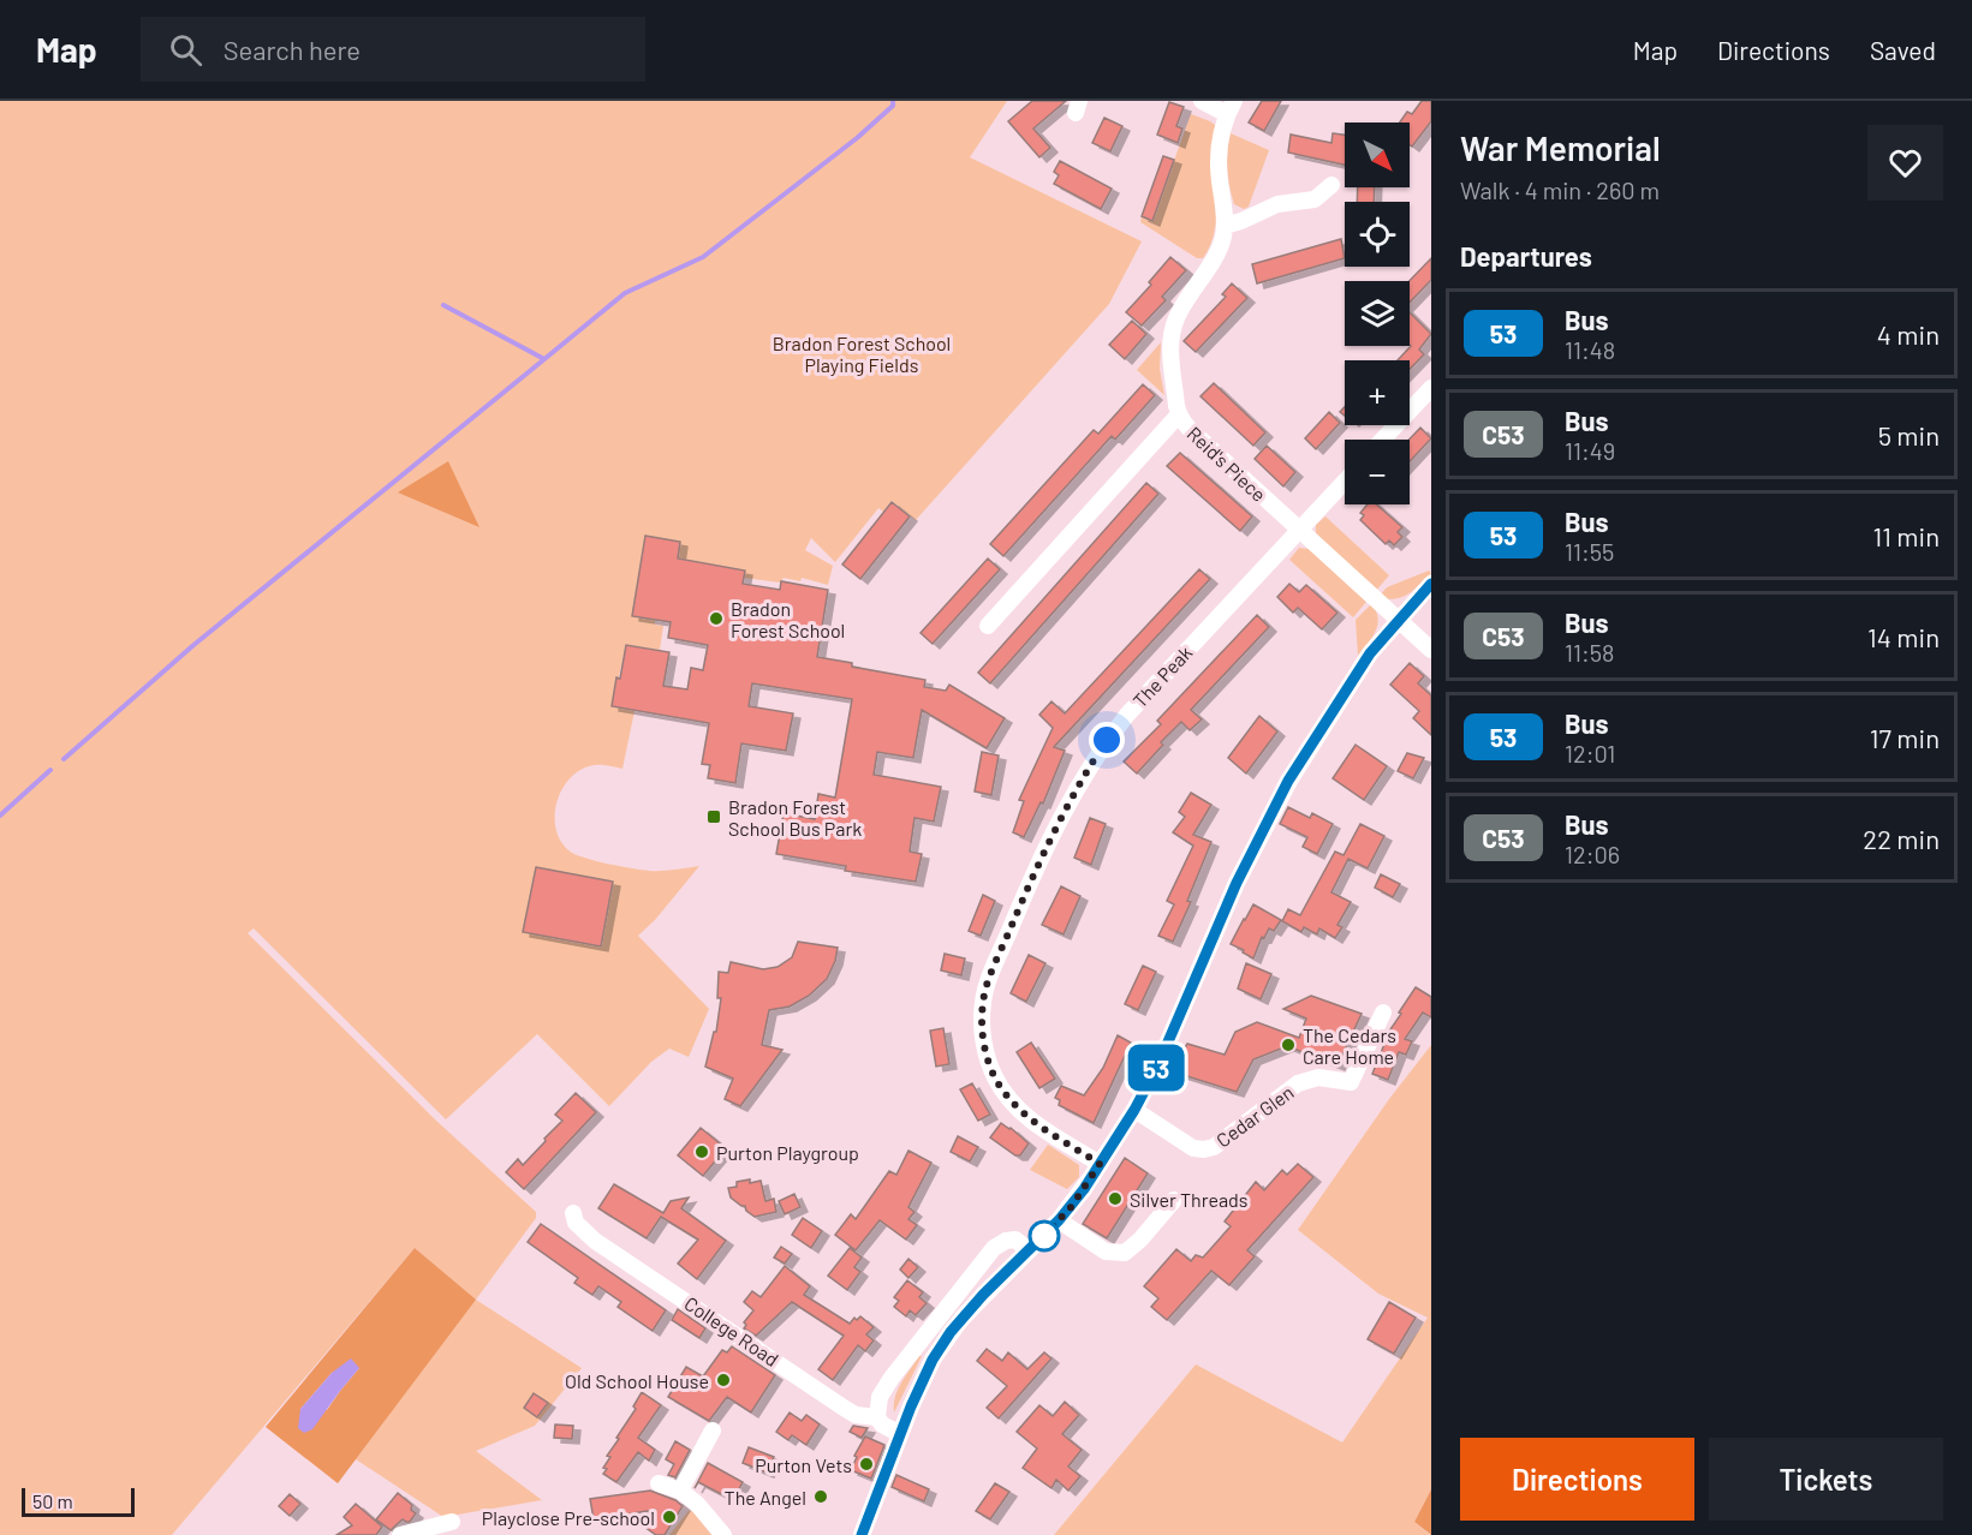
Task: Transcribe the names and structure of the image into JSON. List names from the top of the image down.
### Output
{
  "streets": {
    "street": [
      "Reid's Piece",
      "The Peak",
      "Cedar Glen",
      "College Road"
    ]
  },
  "crossings": [
    ["Reid's Piece", "The Peak"]
  ],
  "parks": ["Bradon Forest School Playing Fields"],
  "places": {
    "other": [
      "Bradon Forest School",
      "The Cedars Care Home",
      "Purton Playgroup",
      "Silver Threads",
      "Old School House",
      "Purton Vets",
      "The Angel",
      "Playclose Pre-school"
    ],
    "transit": ["Bradon Forest School Bus Park"]
  },
  "lines": ["bus line 53"],
  "scale_bar": "50 m",
  "north": "bottom right",
  "page": {
    "header": "Map",
    "search": "Search here",
    "nav": ["Map", "Directions", "Saved"],
    "on_map": "53",
    "heading": [
      ["War Memorial", "Walk · 4 min · 260 m"],
      "Departures"
    ],
    "map_buttons": ["+", "−"],
    "list": [
      {
        "mark": "53",
        "name": "Bus",
        "note": "11:48",
        "value": "4 min"
      },
      {
        "mark": "C53",
        "name": "Bus",
        "note": "11:49",
        "value": "5 min"
      },
      {
        "mark": "53",
        "name": "Bus",
        "note": "11:55",
        "value": "11 min"
      },
      {
        "mark": "C53",
        "name": "Bus",
        "note": "11:58",
        "value": "14 min"
      },
      {
        "mark": "53",
        "name": "Bus",
        "note": "12:01",
        "value": "17 min"
      },
      {
        "mark": "C53",
        "name": "Bus",
        "note": "12:06",
        "value": "22 min"
      }
    ],
    "buttons": ["Directions", "Tickets"],
    "scale": "50 m"
  }
}
